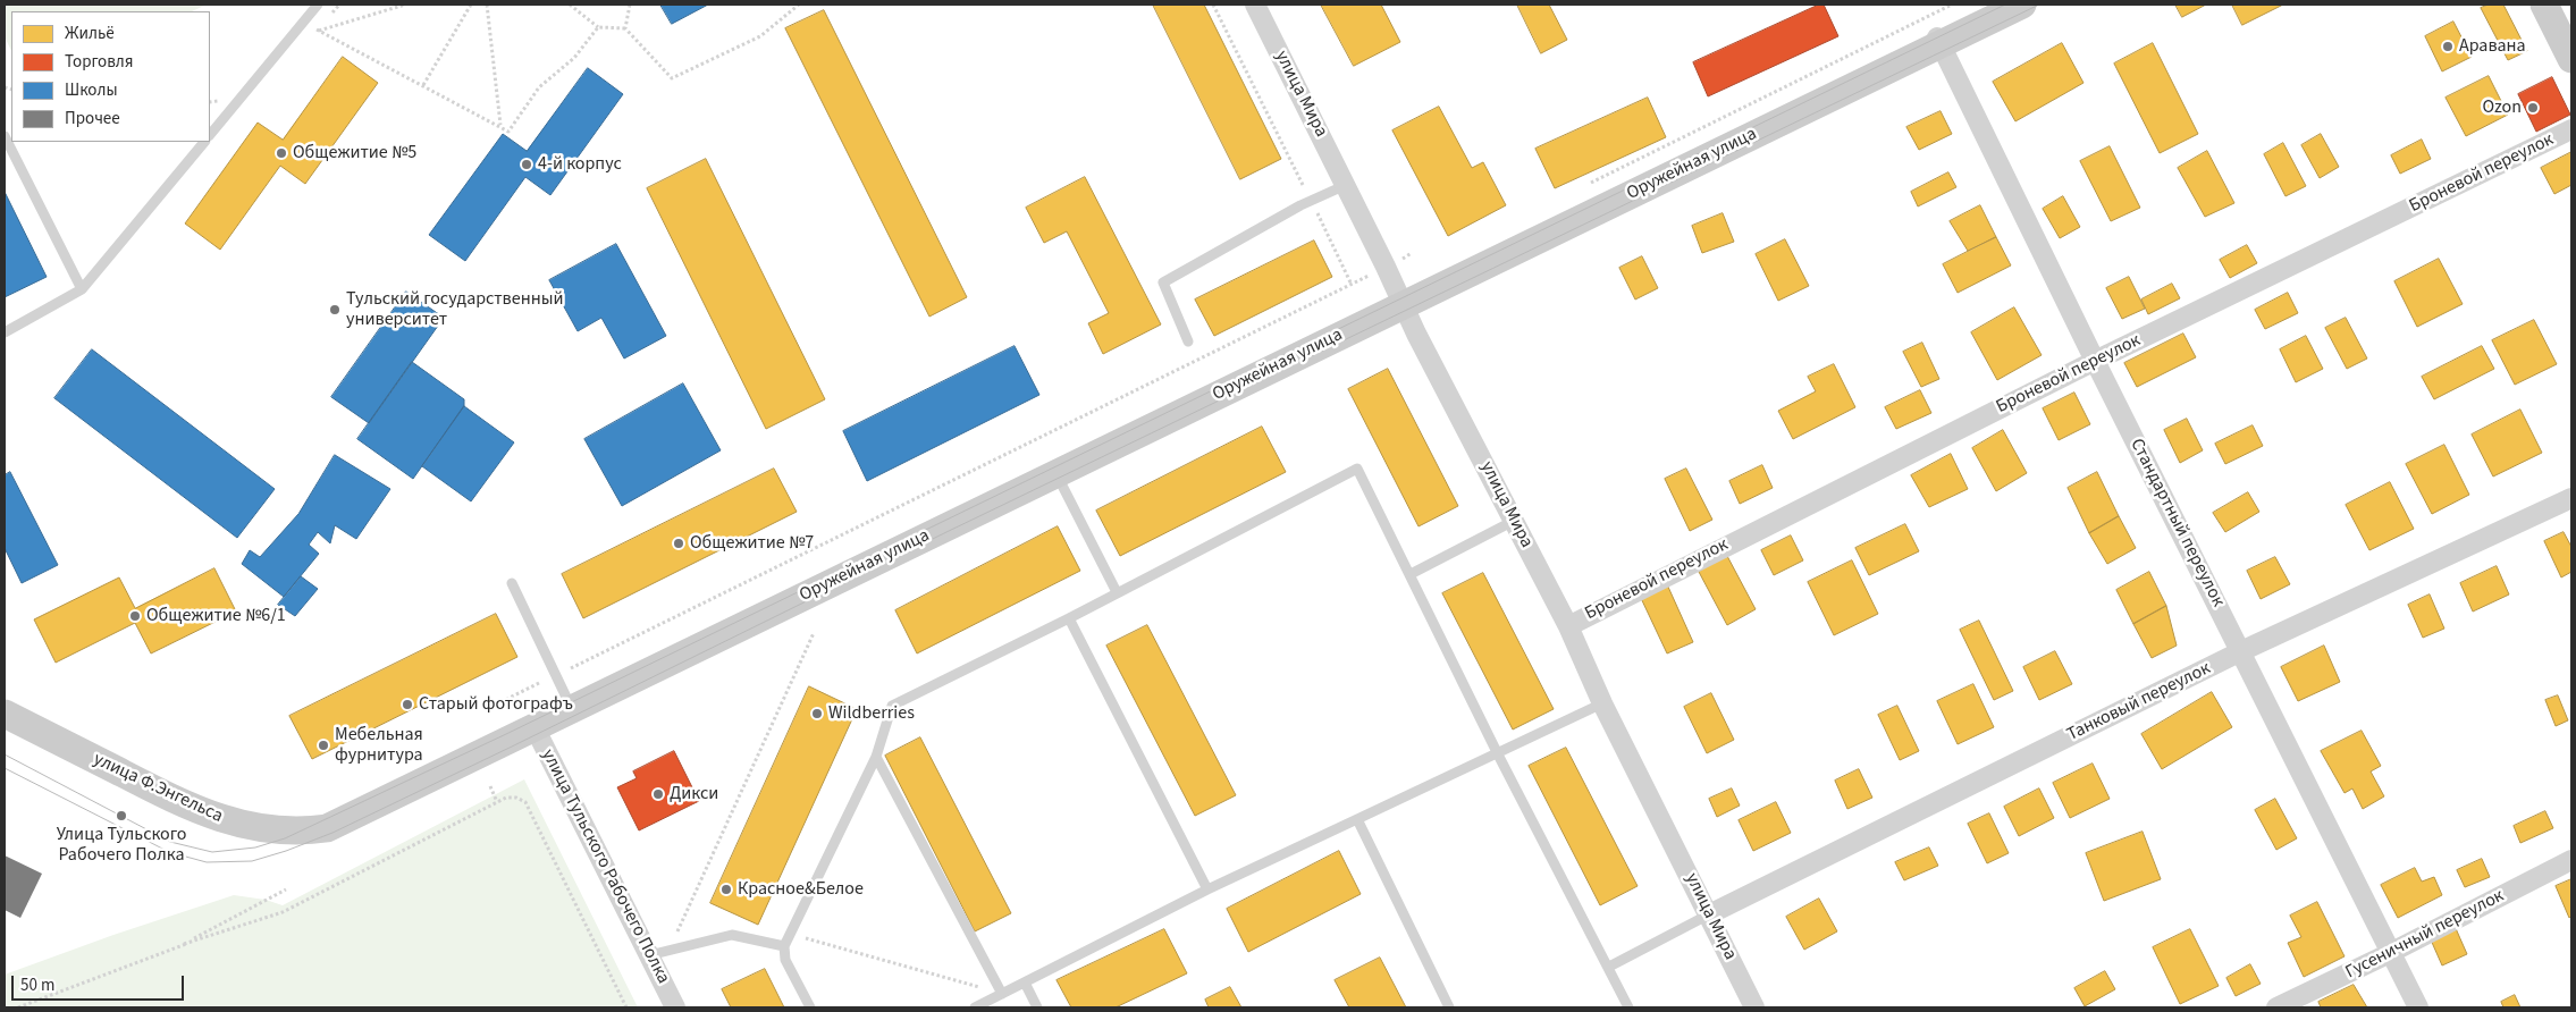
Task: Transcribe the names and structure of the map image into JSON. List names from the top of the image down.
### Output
{
  "streets": {
    "street": [
      "улица Мира",
      "Оружейная улица",
      "Броневой переулок",
      "Стандартный переулок",
      "Танковый переулок",
      "улица Ф.Энгельса",
      "улица Тульского Рабочего Полка",
      "Гусеничный переулок"
    ]
  },
  "crossings": [
    ["улица Мира", "Оружейная улица"],
    ["улица Мира", "Броневой переулок"],
    ["улица Мира", "Танковый переулок"],
    ["Оружейная улица", "Стандартный переулок"],
    ["Оружейная улица", "улица Ф.Энгельса"],
    ["Оружейная улица", "улица Тульского Рабочего Полка"],
    ["Броневой переулок", "Стандартный переулок"],
    ["Стандартный переулок", "Танковый переулок"],
    ["Стандартный переулок", "Гусеничный переулок"],
    ["улица Ф.Энгельса", "улица Тульского Рабочего Полка"]
  ],
  "places": [
    "Аравана",
    "Ozon",
    "Общежитие №5",
    "4-й корпус",
    "Тульский государственный университет",
    "Общежитие №7",
    "Общежитие №6/1",
    "Старый фотографъ",
    "Wildberries",
    "Мебельная фурнитура",
    "Дикси",
    "Улица Тульского Рабочего Полка",
    "Красное&Белое"
  ],
  "legend": [
    "Жильё",
    "Торговля",
    "Школы",
    "Прочее"
  ],
  "scale_bar": "50 m"
}
